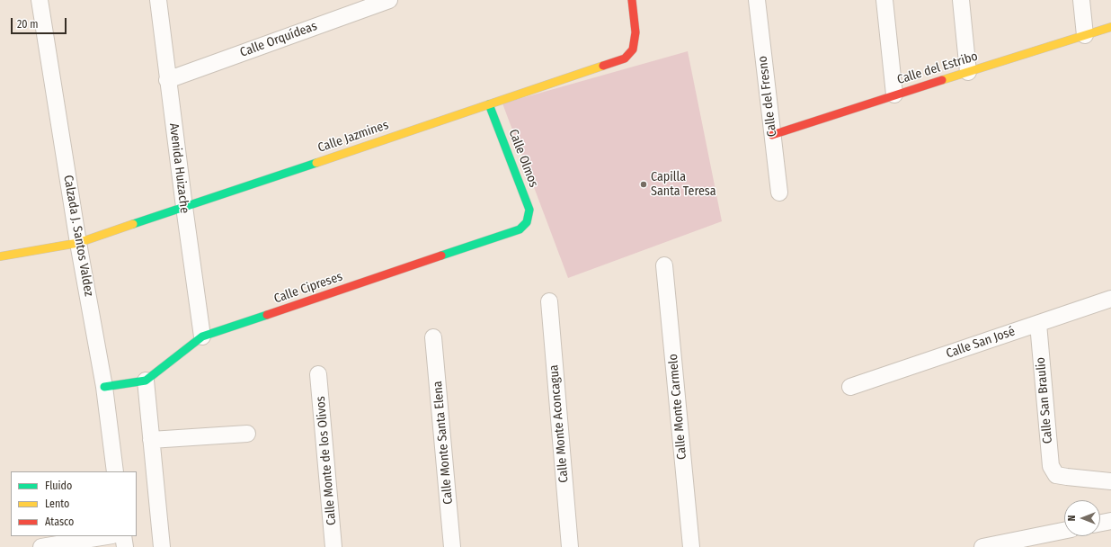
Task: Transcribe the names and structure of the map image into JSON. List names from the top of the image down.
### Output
{
  "streets": {
    "street": [
      "Calle Orquídeas",
      "Calle del Estribo",
      "Calle del Fresno",
      "Calle Jazmines",
      "Calle Olmos",
      "Avenida Huizache",
      "Calzada J. Santos Valdez",
      "Calle Cipreses",
      "Calle San José",
      "Calle San Braulio",
      "Calle Monte Carmelo",
      "Calle Monte Aconcagua",
      "Calle Monte Santa Elena",
      "Calle Monte de los Olivos"
    ]
  },
  "crossings": [
    ["Calle Orquídeas", "Avenida Huizache"],
    ["Calle del Estribo", "Calle del Fresno"],
    ["Calle Jazmines", "Calle Olmos"],
    ["Calle Jazmines", "Avenida Huizache"],
    ["Calle Jazmines", "Calzada J. Santos Valdez"],
    ["Calle Olmos", "Calle Cipreses"],
    ["Avenida Huizache", "Calle Cipreses"],
    ["Calzada J. Santos Valdez", "Calle Cipreses"],
    ["Calle San José", "Calle San Braulio"]
  ],
  "places": ["Capilla Santa Teresa"],
  "legend": ["Fluido", "Lento", "Atasco"],
  "scale_bar": "20 m",
  "north": "left"
}
